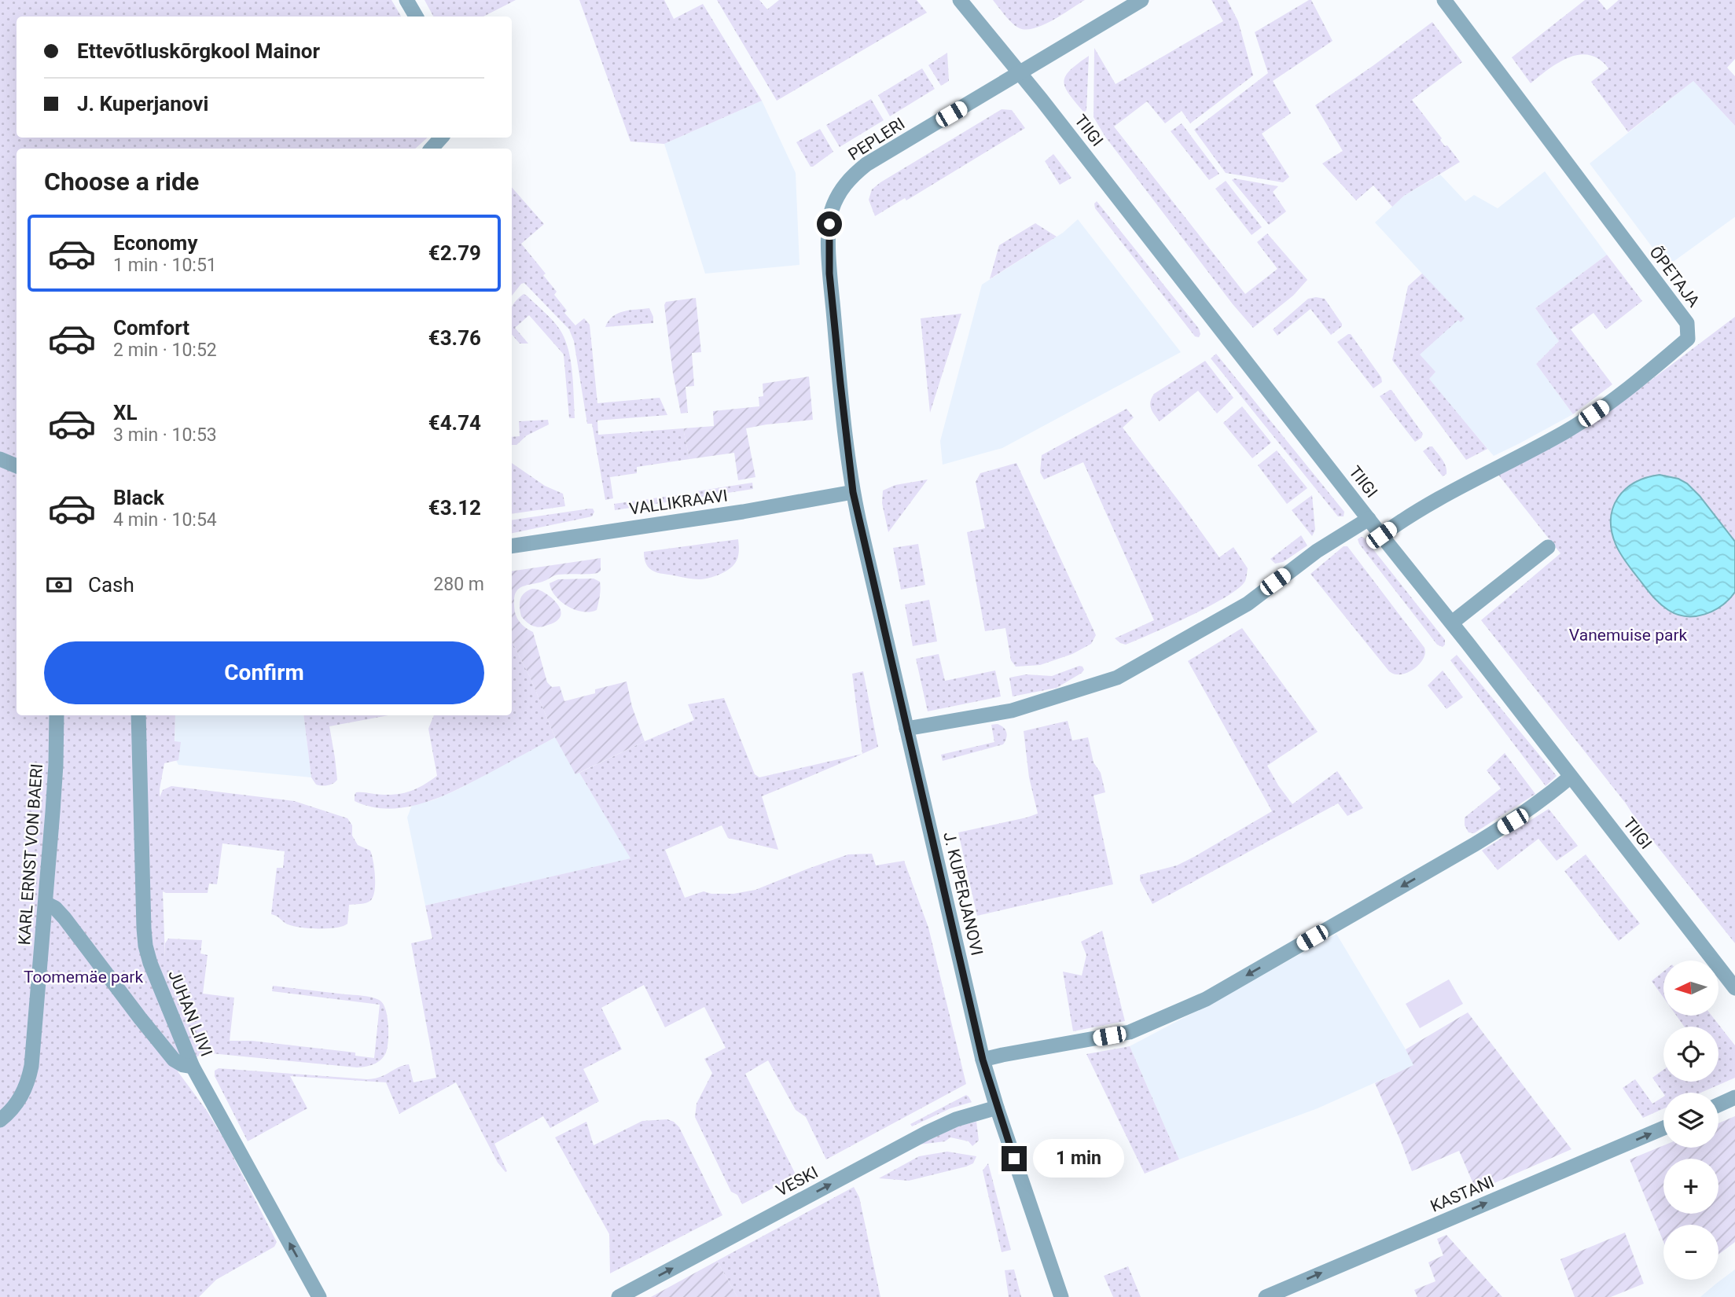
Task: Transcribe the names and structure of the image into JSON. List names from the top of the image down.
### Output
{
  "streets": {
    "street": [
      "TIIGI",
      "PEPLERI",
      "ÕPETAJA",
      "VALLIKRAAVI",
      "KARL ERNST VON BAERI",
      "J. KUPERJANOVI",
      "JUHAN LIIVI",
      "VESKI",
      "KASTANI"
    ]
  },
  "crossings": [
    ["TIIGI", "PEPLERI"],
    ["TIIGI", "ÕPETAJA"],
    ["PEPLERI", "VALLIKRAAVI"],
    ["PEPLERI", "J. KUPERJANOVI"],
    ["VALLIKRAAVI", "J. KUPERJANOVI"],
    ["J. KUPERJANOVI", "VESKI"]
  ],
  "one_way": ["JUHAN LIIVI", "VESKI", "KASTANI"],
  "parks": ["Vanemuise park", "Toomemäe park"],
  "north": "left",
  "page": {
    "banner": ["Ettevõtluskõrgkool Mainor", "J. Kuperjanovi"],
    "heading": "Choose a ride",
    "list": [
      {
        "name": "Economy",
        "note": "1 min · 10:51",
        "value": "€2.79"
      },
      {
        "name": "Comfort",
        "note": "2 min · 10:52",
        "value": "€3.76"
      },
      {
        "name": "XL",
        "note": "3 min · 10:53",
        "value": "€4.74"
      },
      {
        "name": "Black",
        "note": "4 min · 10:54",
        "value": "€3.12"
      }
    ],
    "pay": ["Cash", "280 m"],
    "buttons": "Confirm",
    "map_buttons": ["+", "−"],
    "bubble": "1 min"
  }
}
